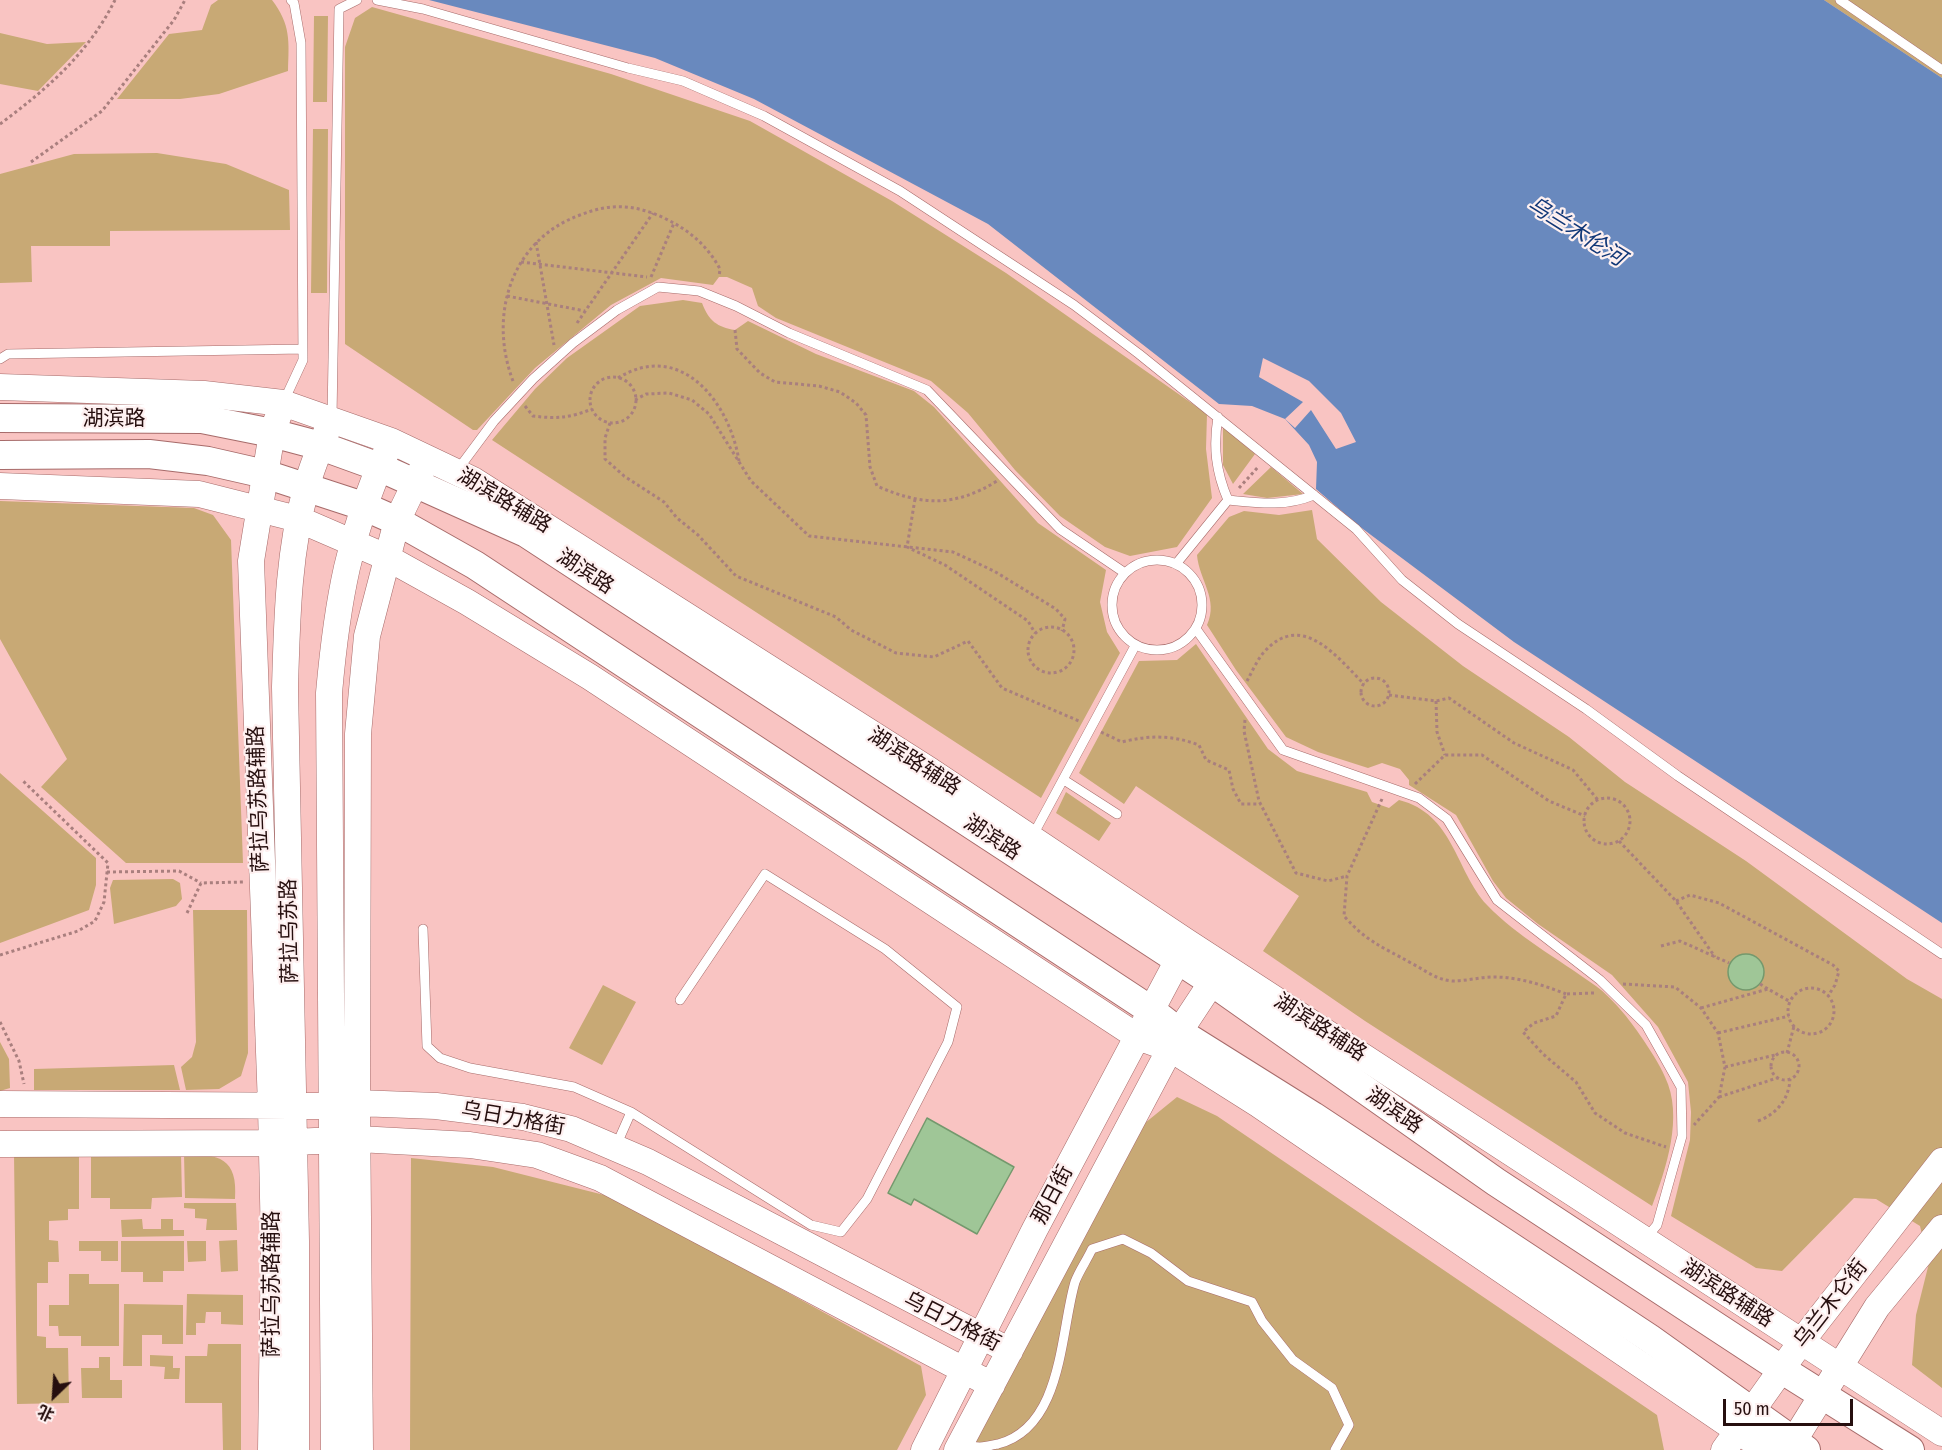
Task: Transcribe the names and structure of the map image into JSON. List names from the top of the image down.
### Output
{
  "streets": {
    "main road": ["湖滨路"],
    "street": [
      "湖滨路辅路",
      "萨拉乌苏路辅路",
      "萨拉乌苏路",
      "乌日力格街",
      "那日街",
      "乌兰木仑街"
    ]
  },
  "crossings": [
    ["湖滨路", "湖滨路辅路"],
    ["湖滨路", "萨拉乌苏路辅路"],
    ["湖滨路", "萨拉乌苏路"],
    ["湖滨路", "那日街"],
    ["湖滨路", "乌兰木仑街"],
    ["湖滨路辅路", "萨拉乌苏路辅路"],
    ["湖滨路辅路", "萨拉乌苏路"],
    ["湖滨路辅路", "那日街"],
    ["湖滨路辅路", "乌兰木仑街"],
    ["萨拉乌苏路辅路", "萨拉乌苏路"],
    ["萨拉乌苏路辅路", "乌日力格街"],
    ["萨拉乌苏路", "乌日力格街"],
    ["乌日力格街", "那日街"]
  ],
  "water": ["乌兰木伦河"],
  "scale_bar": "50 m",
  "north": "bottom left"
}
